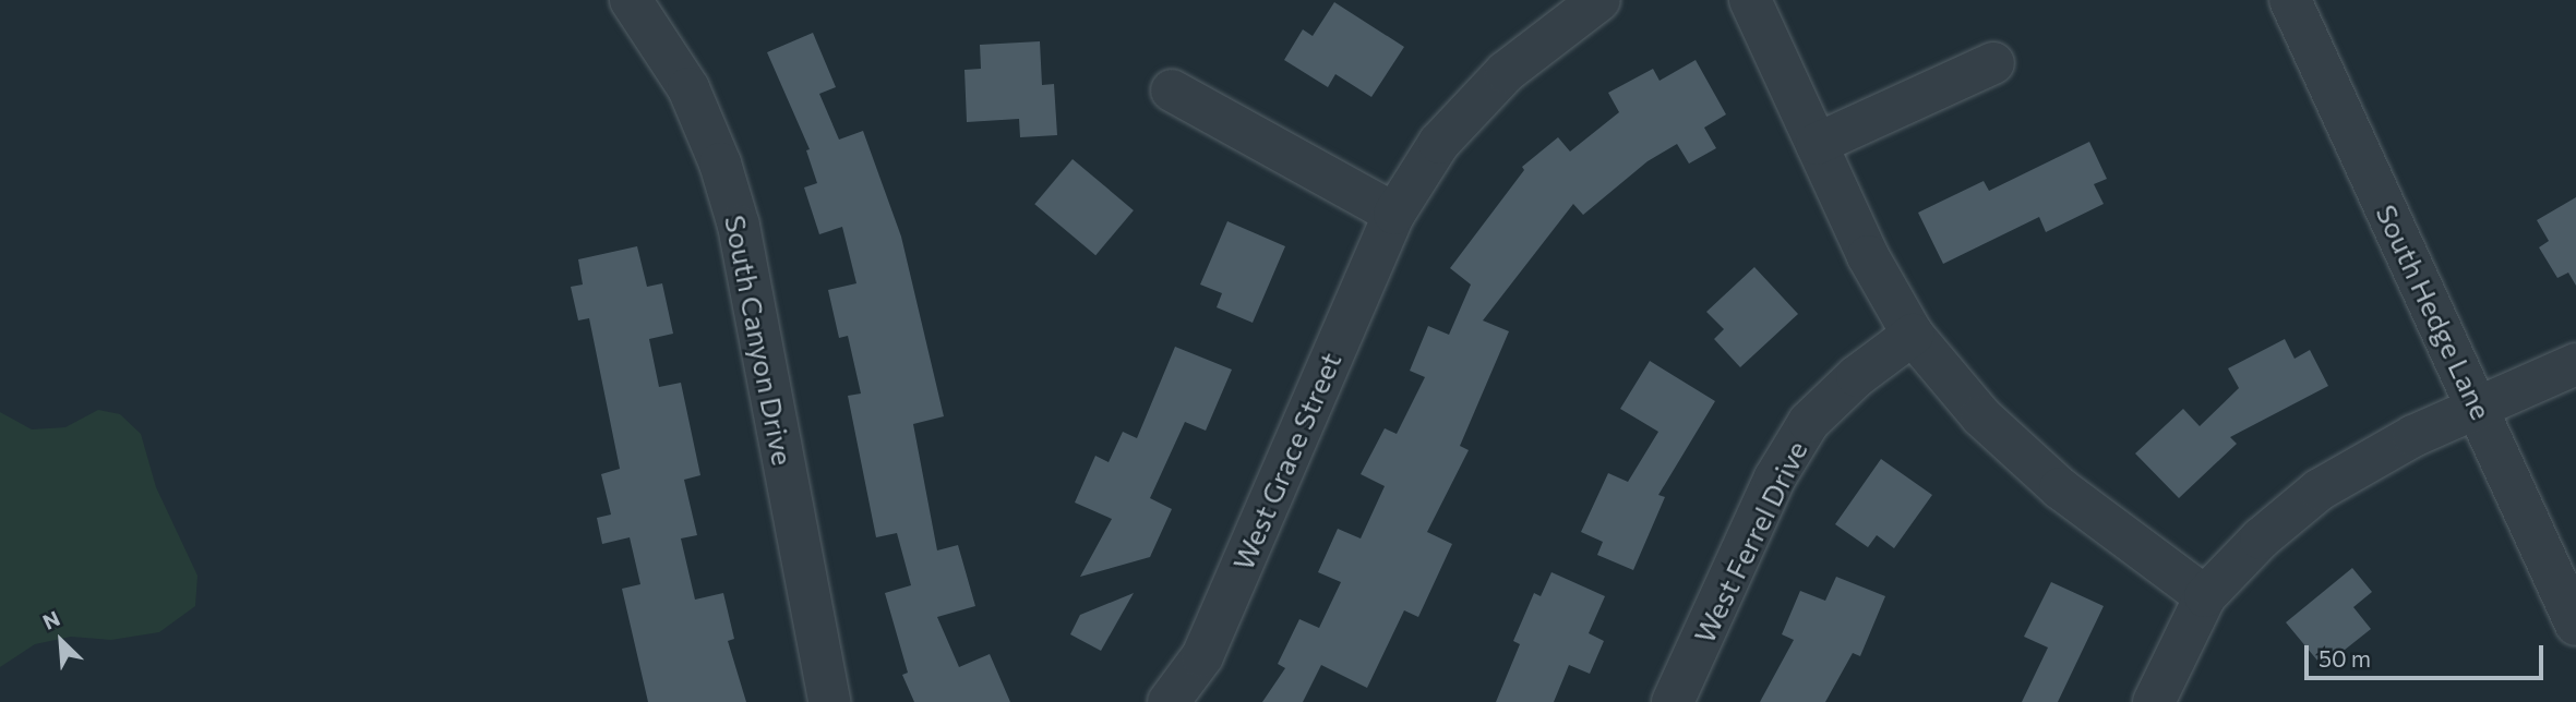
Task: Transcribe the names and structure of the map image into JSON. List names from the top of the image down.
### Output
{
  "streets": {
    "street": [
      "South Hedge Lane",
      "South Canyon Drive",
      "West Grace Street",
      "West Ferrel Drive"
    ]
  },
  "scale_bar": "50 m",
  "north": "top left"
}
